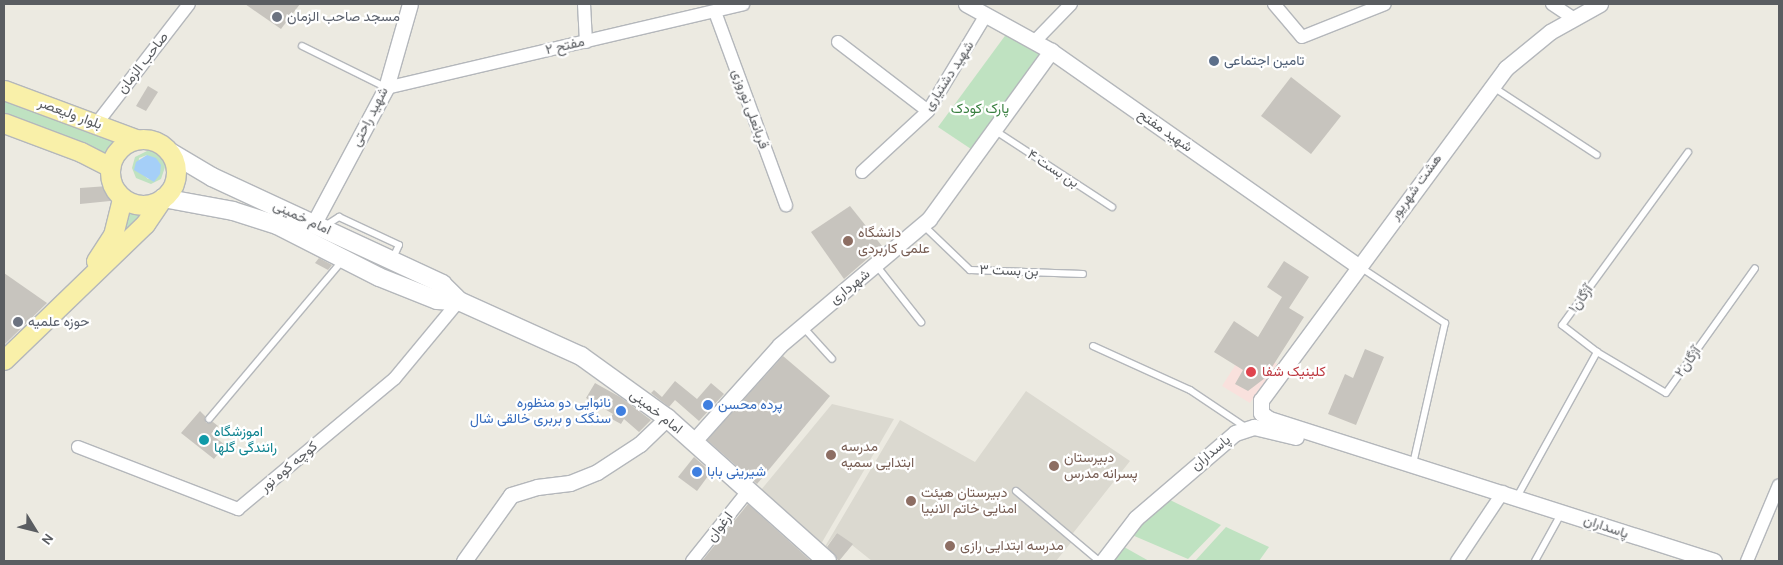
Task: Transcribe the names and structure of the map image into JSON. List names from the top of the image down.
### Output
{
  "streets": {
    "main road": ["بلوار ولیعصر", "امام خمینی"],
    "street": [
      "مفتح ۲",
      "صاحب الزمان",
      "شهید دشتیاری",
      "قربانعلی نوروزی",
      "شهید راحتی",
      "شهید مفتح",
      "هشت شهریور",
      "شهرداری",
      "پاسداران",
      "کوچه کوه نور",
      "ارغوان"
    ],
    "lane": [
      "بن بست ۴",
      "بن بست ۳",
      "۱آژگان",
      "۲آژگان"
    ]
  },
  "crossings": [
    ["مفتح ۲", "قربانعلی نوروزی"],
    ["مفتح ۲", "شهید راحتی"],
    ["صاحب الزمان", "بلوار ولیعصر"],
    ["شهید دشتیاری", "شهید مفتح"],
    ["بلوار ولیعصر", "امام خمینی"],
    ["شهید راحتی", "امام خمینی"],
    ["شهید مفتح", "هشت شهریور"],
    ["شهید مفتح", "شهرداری"],
    ["بن بست ۴", "شهرداری"],
    ["هشت شهریور", "پاسداران"],
    ["امام خمینی", "شهرداری"],
    ["امام خمینی", "کوچه کوه نور"],
    ["امام خمینی", "ارغوان"],
    ["بن بست ۳", "شهرداری"],
    ["۱آژگان", "۲آژگان"]
  ],
  "parks": ["پارک کودک"],
  "places": [
    "مسجد صاحب الزمان",
    "تامین اجتماعی",
    "دانشگاه علمی کاربردی",
    "حوزه علمیه",
    "کلینیک شفا",
    "پرده محسن",
    "نانوایی دو منظوره سنگک و بربری خالقی شال",
    "اموزشگاه رانندگی گلها",
    "مدرسه ابتدایی سمیه",
    "دبیرستان پسرانه مدرس",
    "شیرینی بابا",
    "دبیرستان هیئت امنایی خاتم الانبیا",
    "مدرسه ابتدایی رازی"
  ],
  "north": "bottom right"
}
